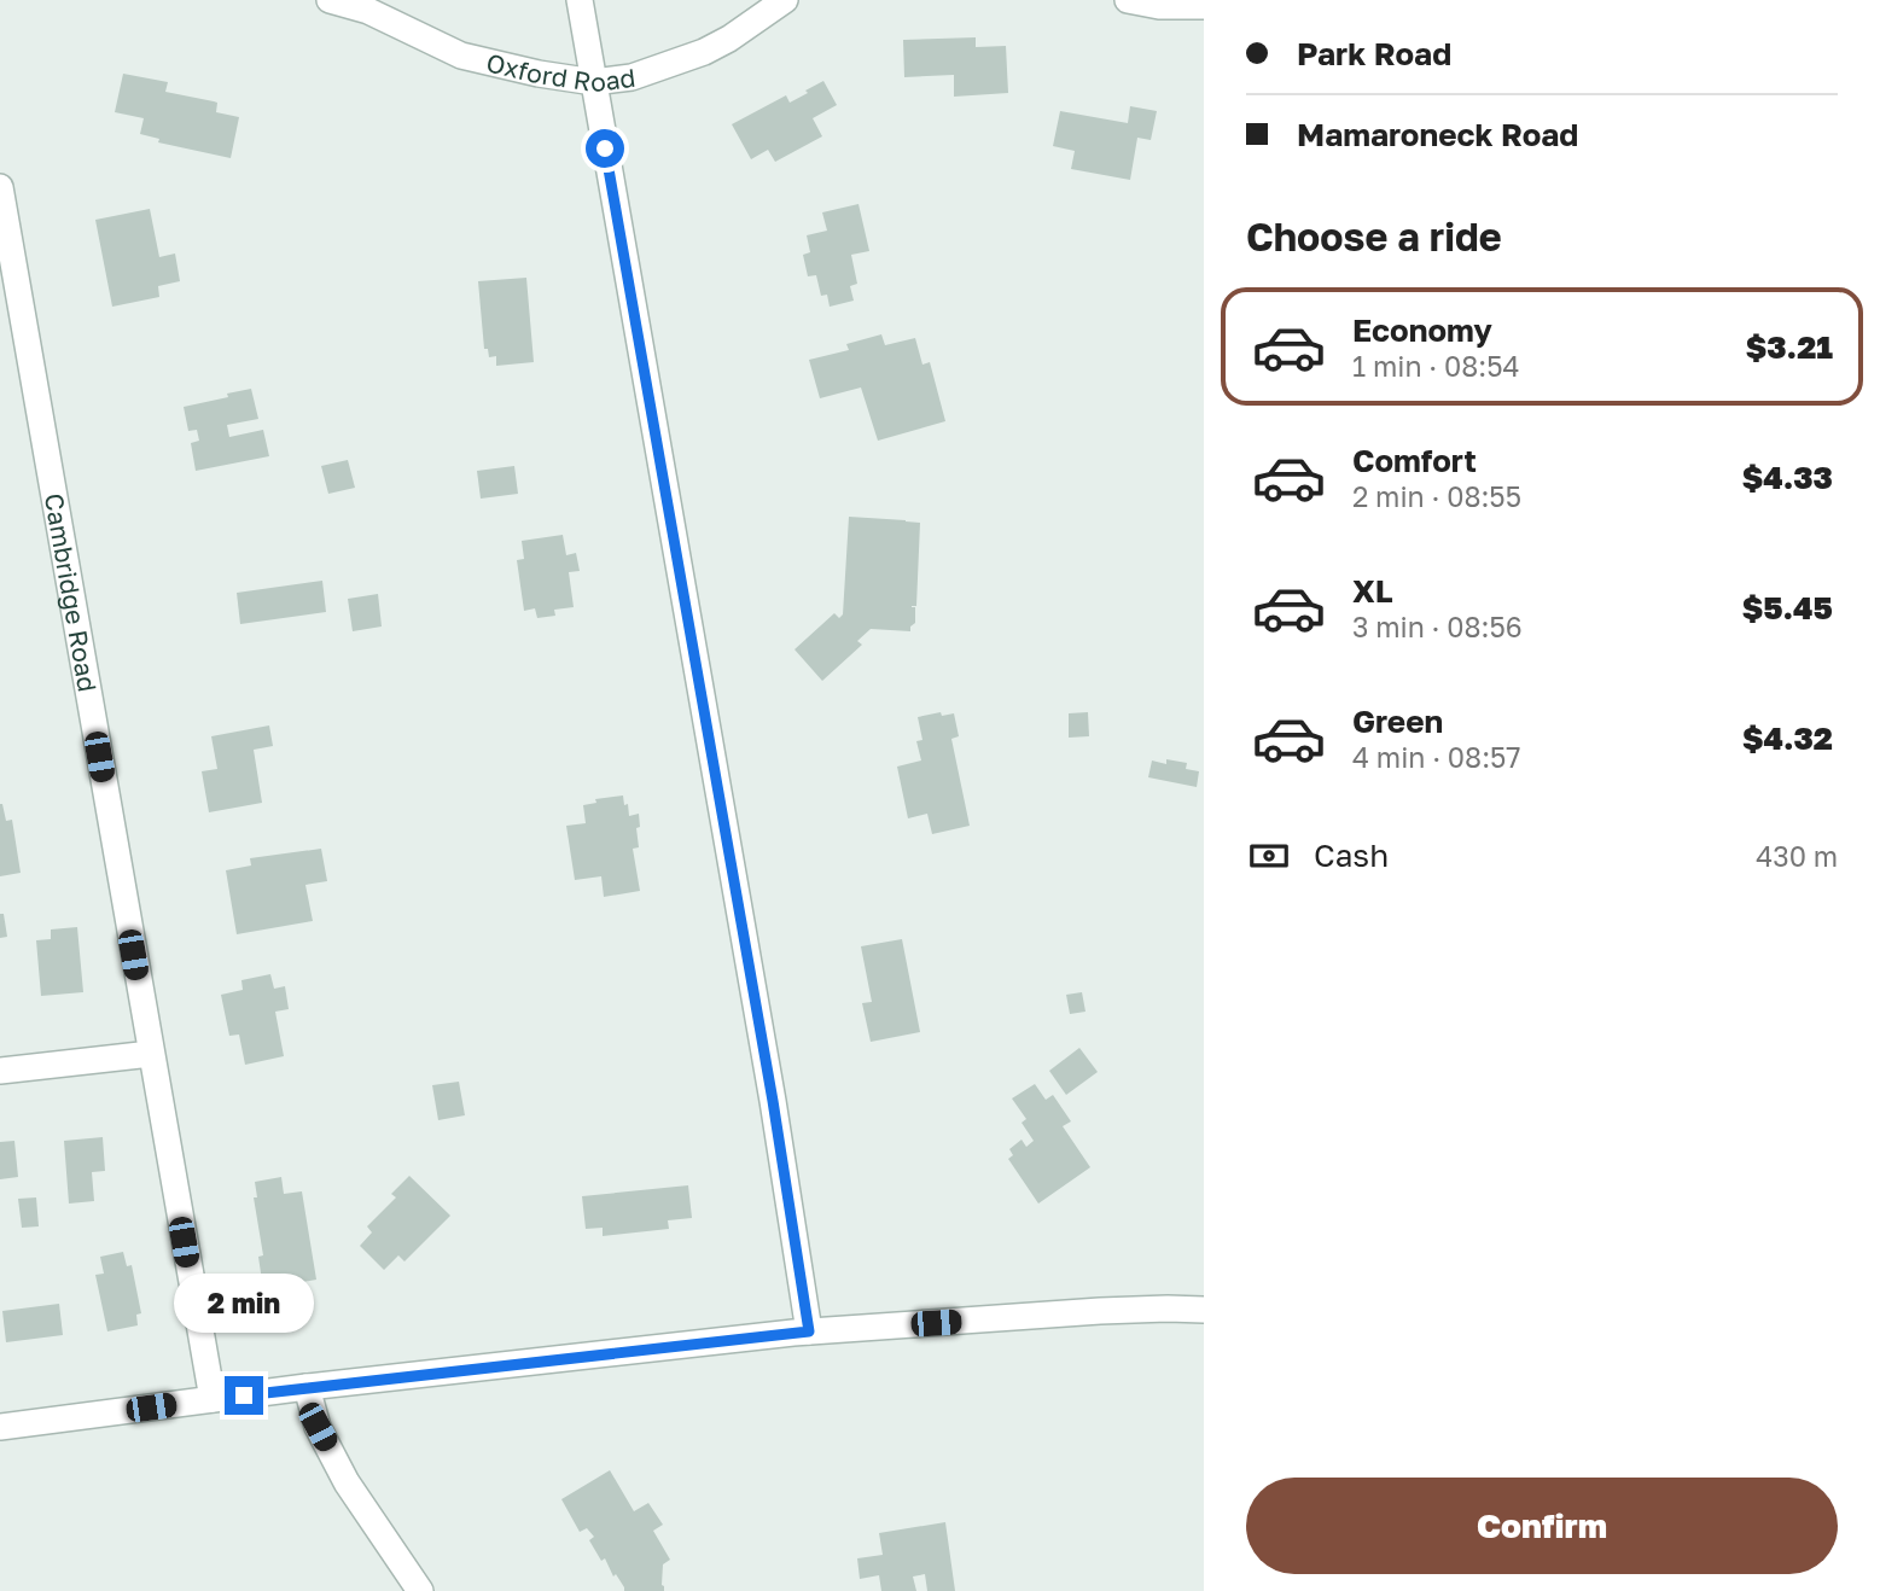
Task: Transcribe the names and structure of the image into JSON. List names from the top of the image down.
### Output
{
  "streets": {
    "street": ["Oxford Road", "Cambridge Road"]
  },
  "page": {
    "banner": ["Park Road", "Mamaroneck Road"],
    "heading": "Choose a ride",
    "list": [
      {
        "name": "Economy",
        "note": "1 min · 08:54",
        "value": "$3.21"
      },
      {
        "name": "Comfort",
        "note": "2 min · 08:55",
        "value": "$4.33"
      },
      {
        "name": "XL",
        "note": "3 min · 08:56",
        "value": "$5.45"
      },
      {
        "name": "Green",
        "note": "4 min · 08:57",
        "value": "$4.32"
      }
    ],
    "pay": ["Cash", "430 m"],
    "bubble": "2 min",
    "buttons": "Confirm"
  }
}
